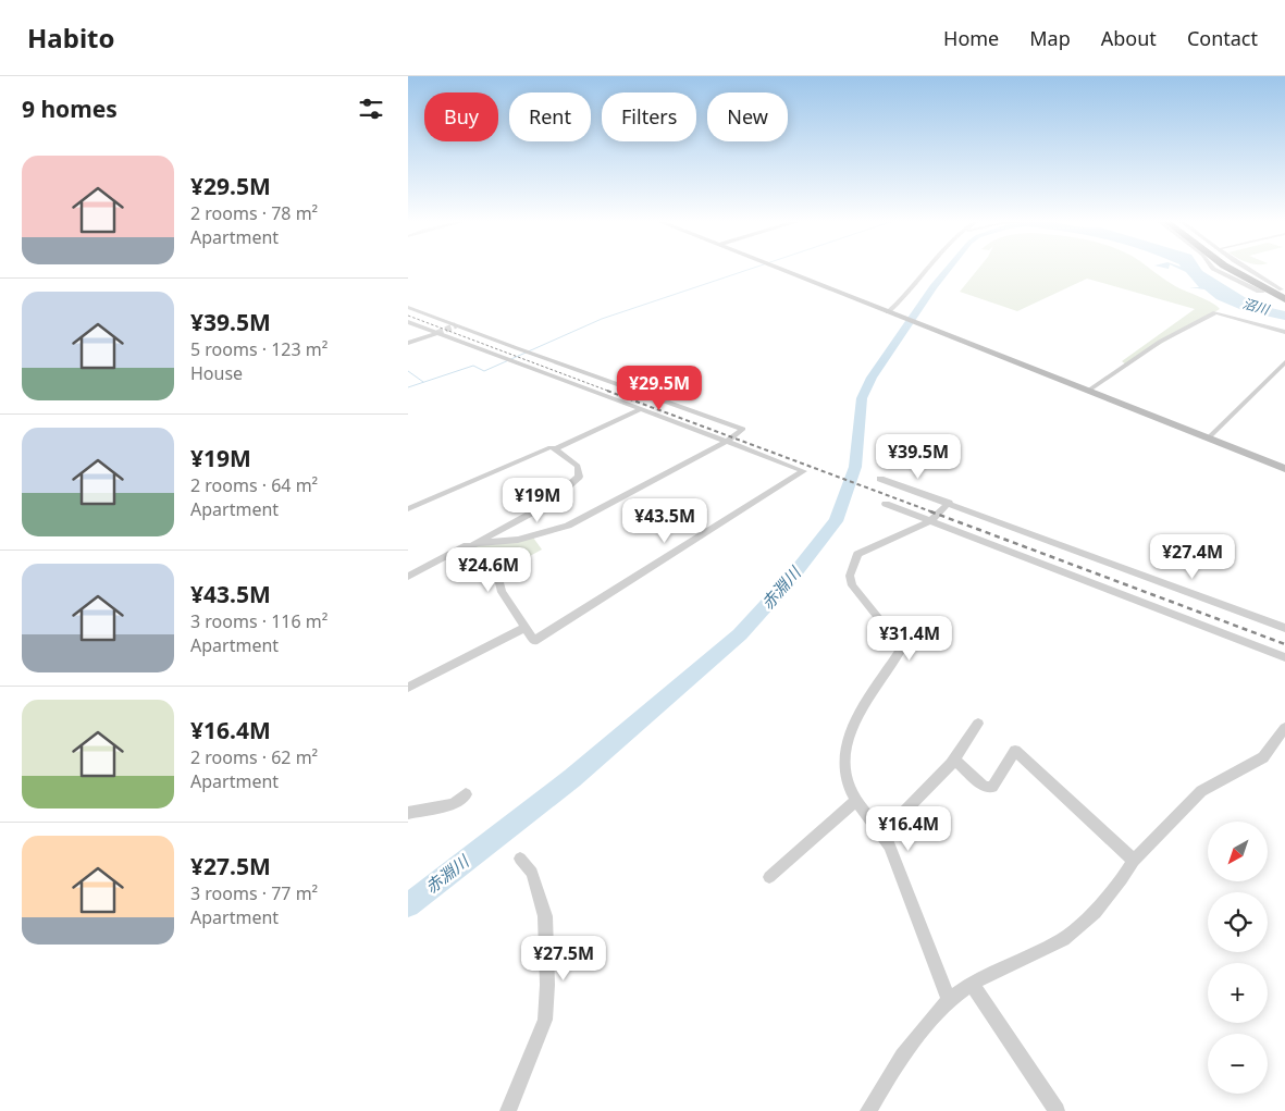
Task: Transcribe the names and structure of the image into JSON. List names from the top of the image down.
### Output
{
  "water": ["沼川", "赤淵川"],
  "north": "bottom left",
  "page": {
    "header": "Habito",
    "nav": [
      "Home",
      "Map",
      "About",
      "Contact"
    ],
    "heading": "9 homes",
    "chip": [
      "Buy",
      "Rent",
      "Filters",
      "New"
    ],
    "list": [
      {
        "name": "¥29.5M",
        "note": "2 rooms · 78 m² · Apartment"
      },
      {
        "name": "¥39.5M",
        "note": "5 rooms · 123 m² · House"
      },
      {
        "name": "¥19M",
        "note": "2 rooms · 64 m² · Apartment"
      },
      {
        "name": "¥43.5M",
        "note": "3 rooms · 116 m² · Apartment"
      },
      {
        "name": "¥16.4M",
        "note": "2 rooms · 62 m² · Apartment"
      },
      {
        "name": "¥27.5M",
        "note": "3 rooms · 77 m² · Apartment"
      }
    ],
    "price": [
      "¥29.5M",
      "¥39.5M",
      "¥19M",
      "¥43.5M",
      "¥27.4M",
      "¥24.6M",
      "¥31.4M",
      "¥16.4M",
      "¥27.5M"
    ],
    "map_buttons": ["+", "−"]
  }
}
